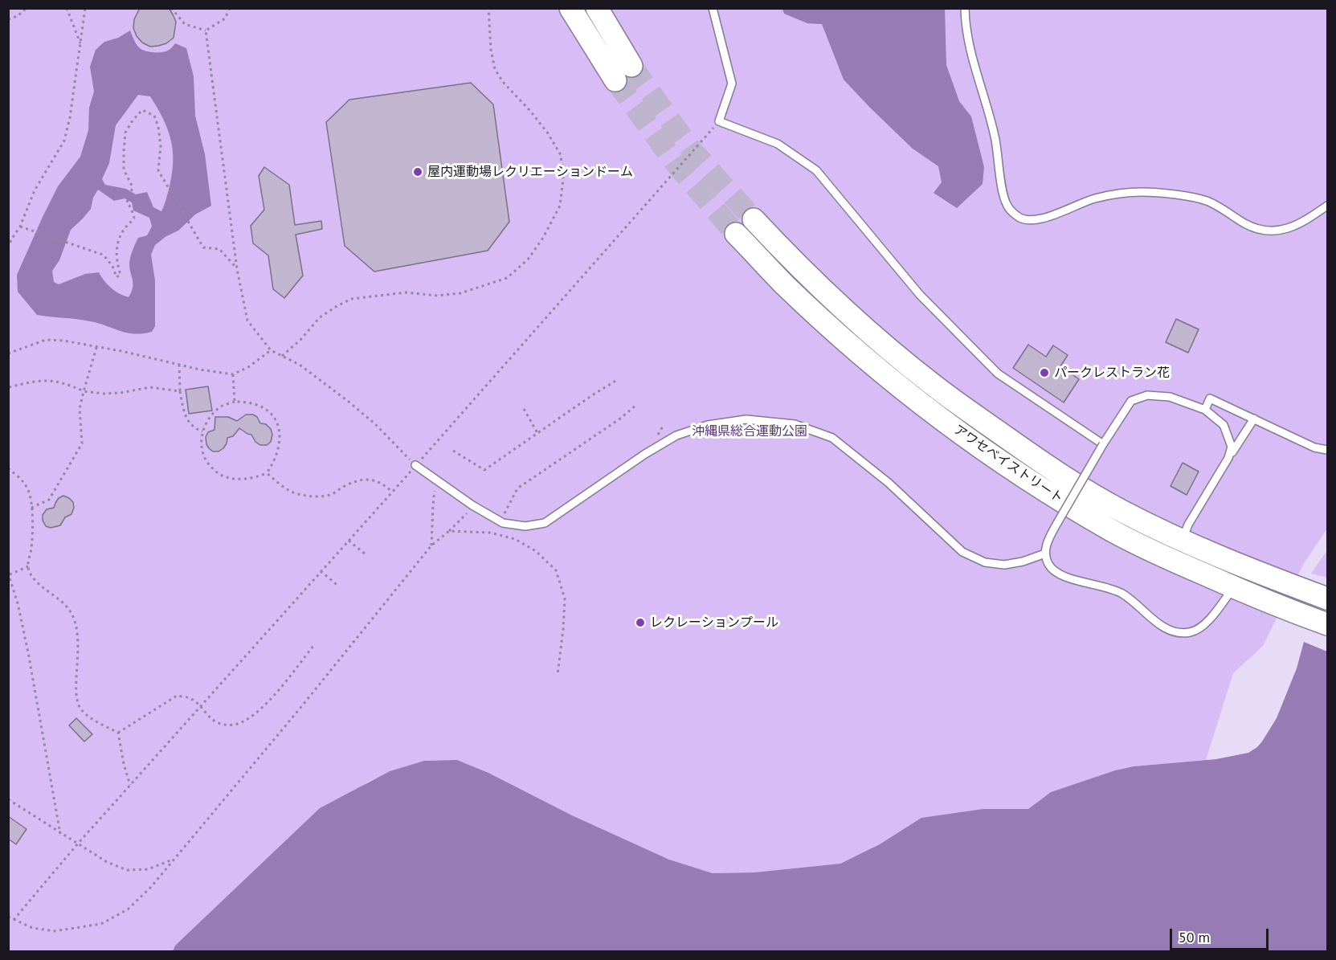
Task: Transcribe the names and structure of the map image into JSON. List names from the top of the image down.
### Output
{
  "streets": {
    "main road": ["アワセベイストリート"]
  },
  "parks": ["沖縄県総合運動公園"],
  "places": ["屋内運動場レクリエーションドーム", "パークレストラン花", "レクレーションプール"],
  "scale_bar": "50 m"
}
